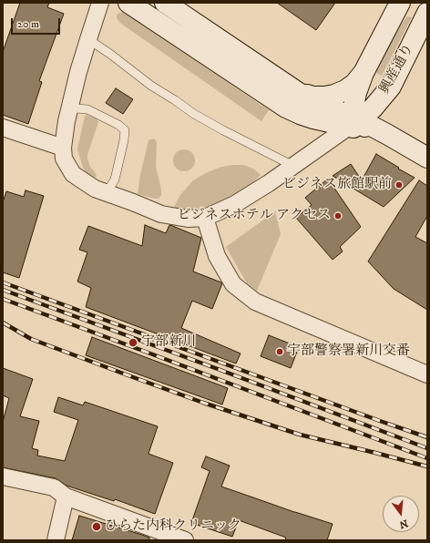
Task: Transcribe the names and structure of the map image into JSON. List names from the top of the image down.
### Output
{
  "streets": {
    "street": ["興産通り"]
  },
  "places": [
    "ビジネス旅館駅前",
    "ビジネスホテル アクセス",
    "宇部新川",
    "宇部警察署新川交番",
    "ひらた内科クリニック"
  ],
  "scale_bar": "20 m",
  "north": "bottom"
}
